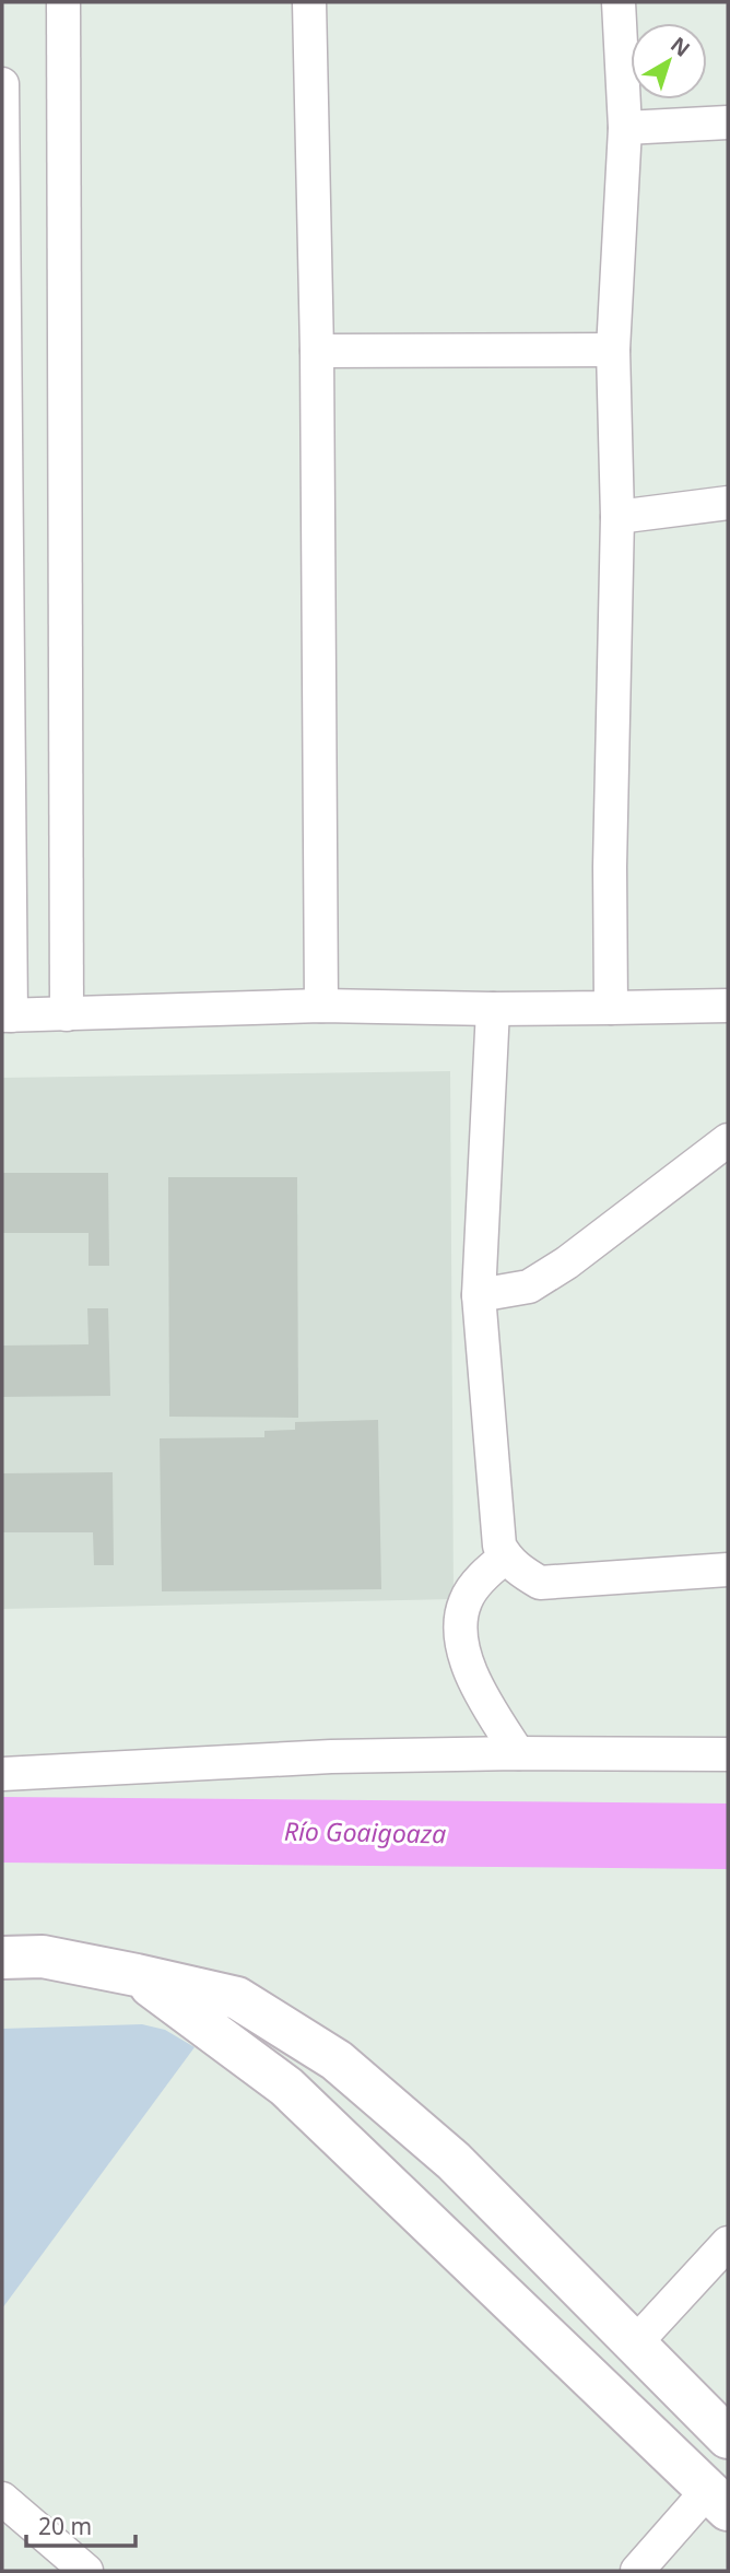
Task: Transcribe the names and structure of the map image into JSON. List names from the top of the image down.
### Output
{
  "water": ["Río Goaigoaza"],
  "scale_bar": "20 m",
  "north": "top right"
}
